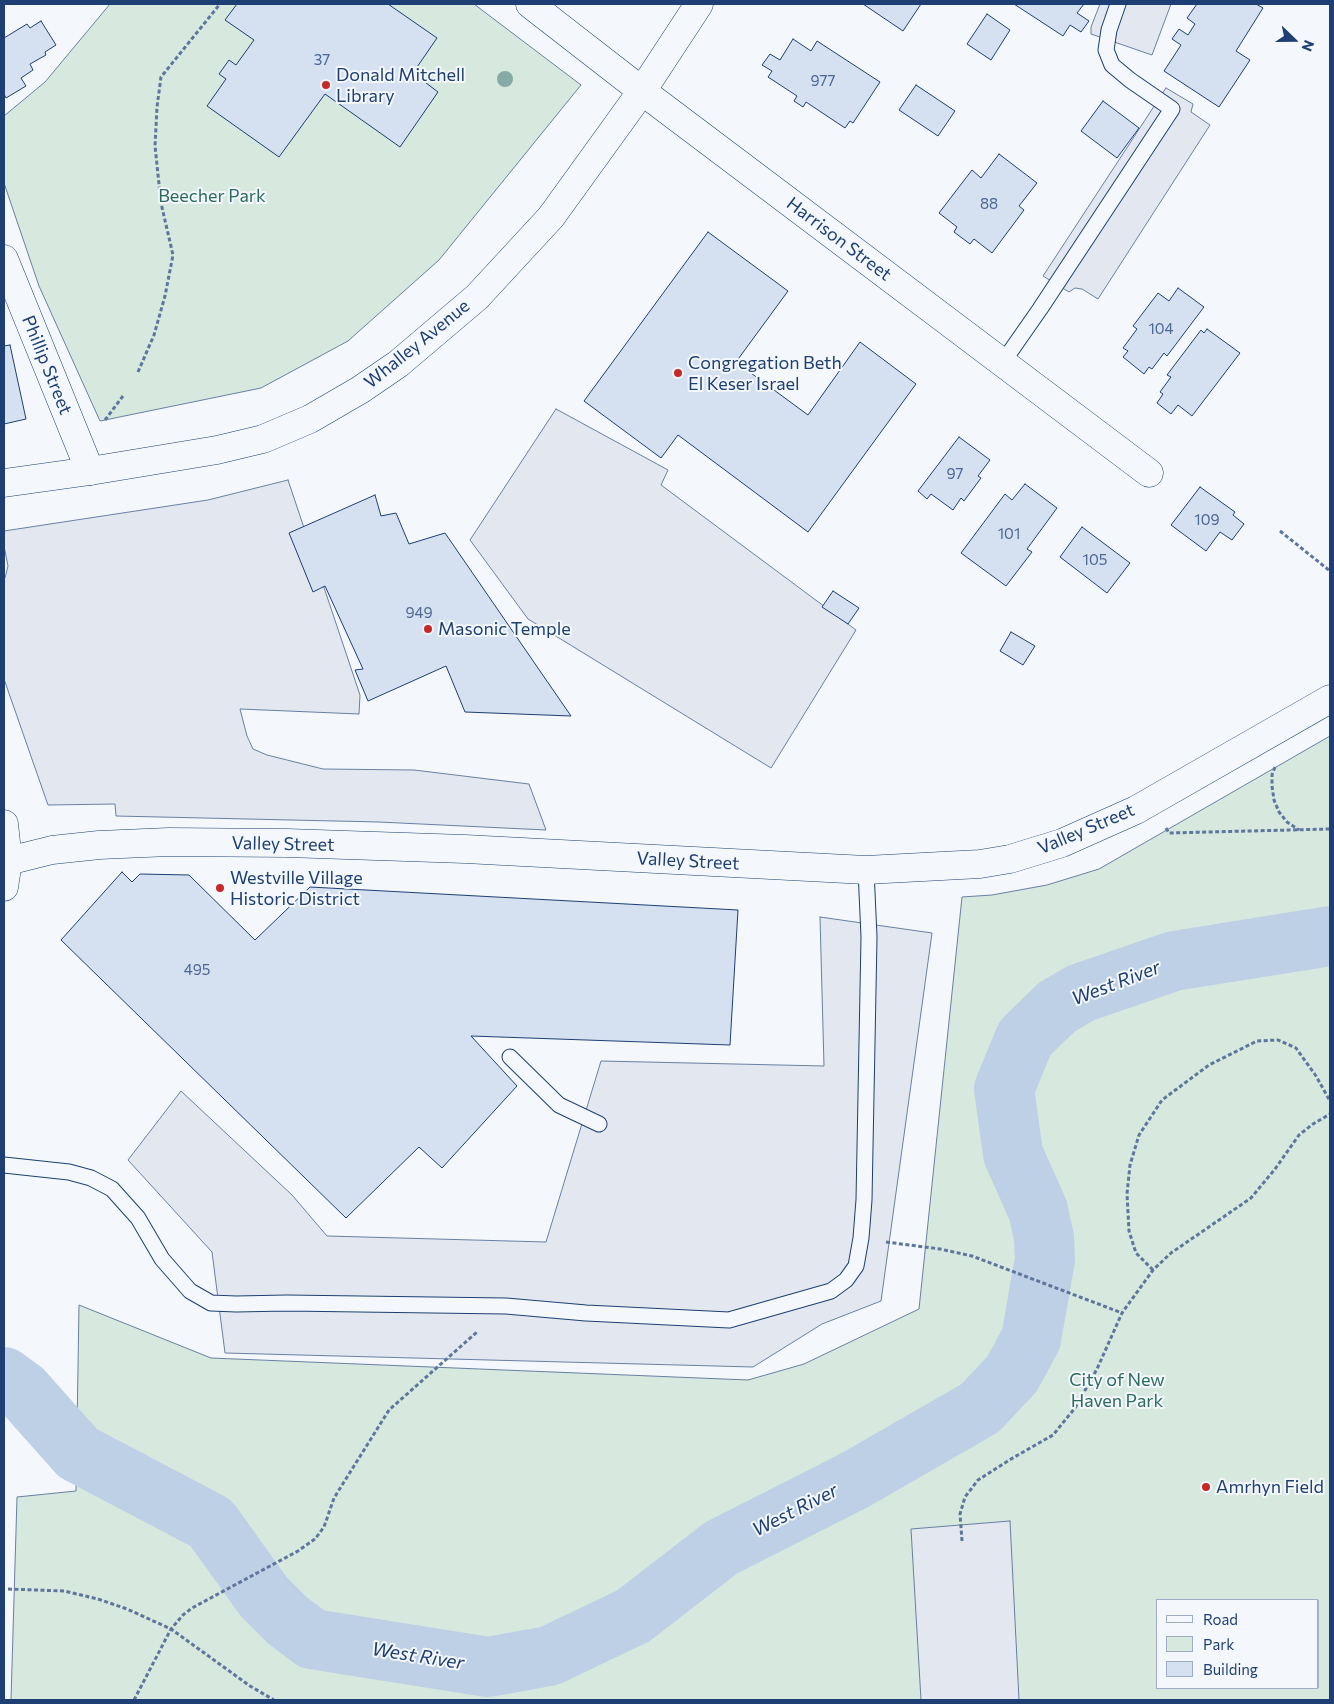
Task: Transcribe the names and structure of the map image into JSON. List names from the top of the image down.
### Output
{
  "streets": {
    "street": [
      "Harrison Street",
      "Whalley Avenue",
      "Phillip Street",
      "Valley Street"
    ]
  },
  "crossings": [
    ["Harrison Street", "Whalley Avenue"],
    ["Whalley Avenue", "Phillip Street"]
  ],
  "water": ["West River"],
  "parks": ["Beecher Park", "City of New Haven Park"],
  "places": [
    "Donald Mitchell Library",
    "Congregation Beth El Keser Israel",
    "Masonic Temple",
    "Westville Village Historic District",
    "Amrhyn Field"
  ],
  "house_numbers": [
    "37",
    "977",
    "88",
    "104",
    "97",
    "109",
    "101",
    "105",
    "949",
    "495"
  ],
  "legend": ["Road", "Park", "Building"],
  "north": "right"
}
